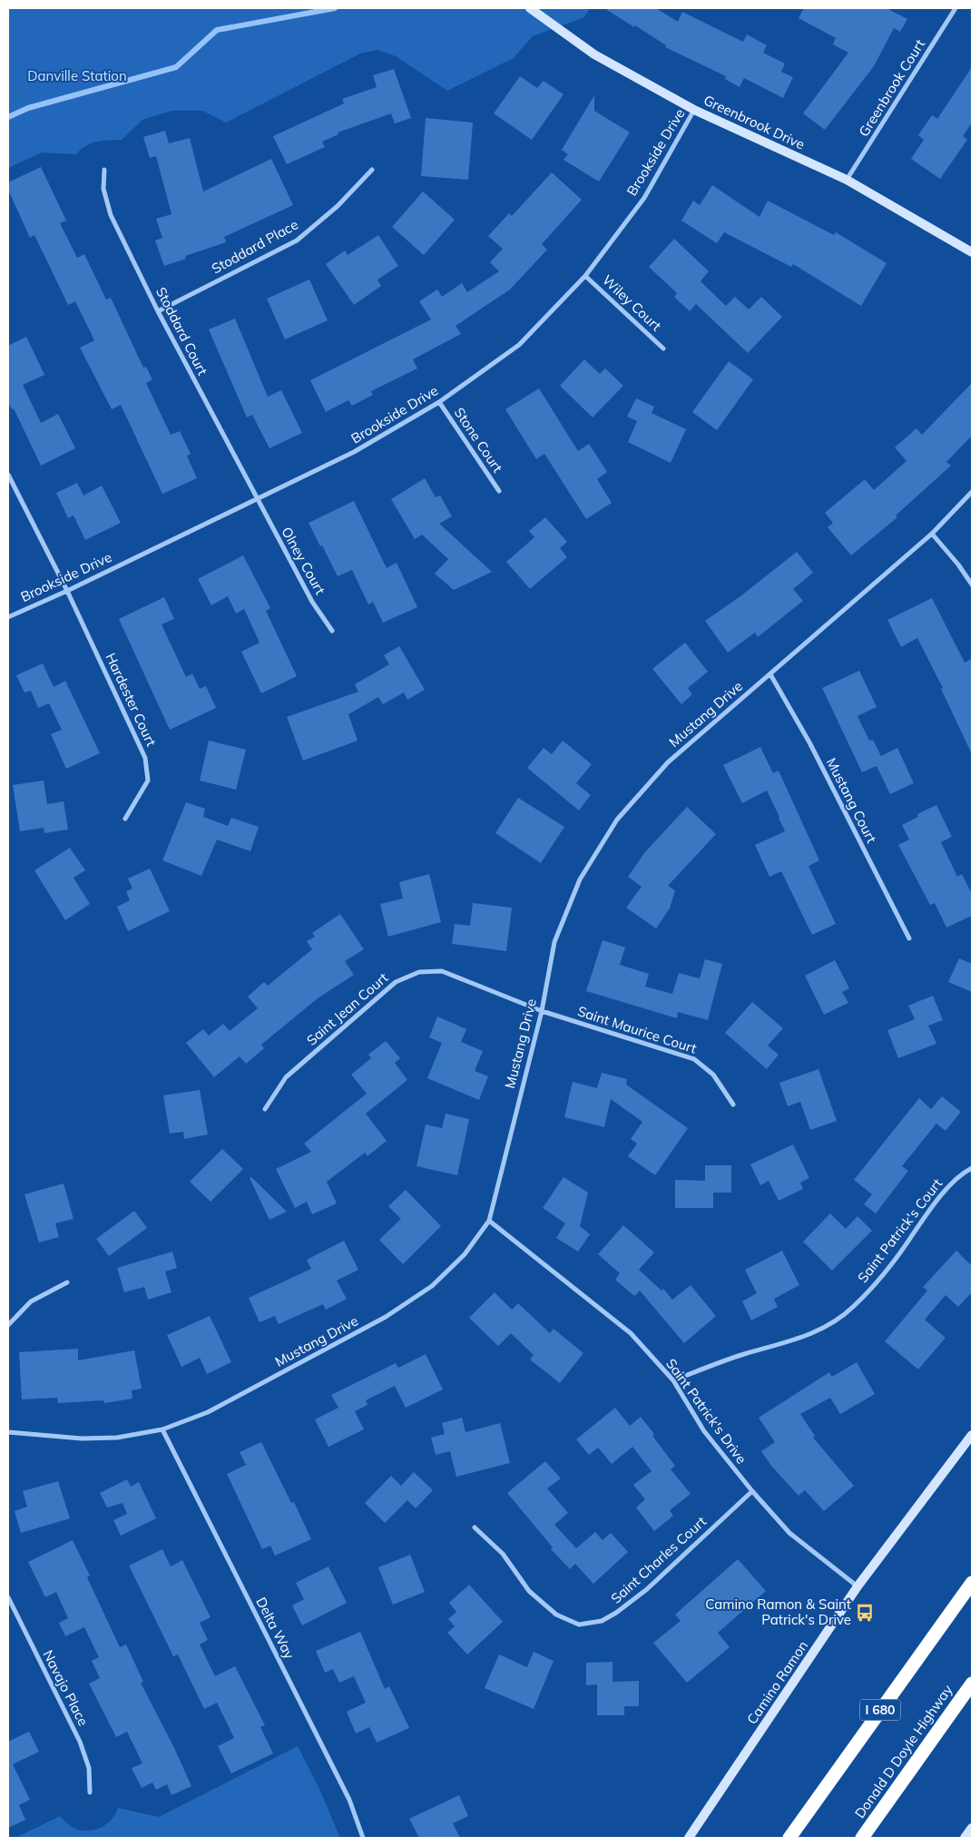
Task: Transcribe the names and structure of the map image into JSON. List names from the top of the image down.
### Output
{
  "streets": {
    "highway": ["I 680", "Donald D Doyle Highway"],
    "street": [
      "Greenbrook Court",
      "Greenbrook Drive",
      "Brookside Drive",
      "Stoddard Place",
      "Wiley Court",
      "Stoddard Court",
      "Stone Court",
      "Olney Court",
      "Hardester Court",
      "Mustang Drive",
      "Mustang Court",
      "Saint Jean Court",
      "Saint Maurice Court",
      "Saint Patrick's Court",
      "Saint Patrick's Drive",
      "Saint Charles Court",
      "Delta Way",
      "Camino Ramon",
      "Navajo Place"
    ]
  },
  "crossings": [
    ["Greenbrook Court", "Greenbrook Drive"],
    ["Greenbrook Drive", "Brookside Drive"],
    ["Brookside Drive", "Wiley Court"],
    ["Brookside Drive", "Stoddard Court"],
    ["Brookside Drive", "Stone Court"],
    ["Brookside Drive", "Olney Court"],
    ["Brookside Drive", "Hardester Court"],
    ["Stoddard Place", "Stoddard Court"],
    ["Stoddard Court", "Olney Court"],
    ["Mustang Drive", "Mustang Court"],
    ["Mustang Drive", "Saint Jean Court"],
    ["Mustang Drive", "Saint Maurice Court"],
    ["Mustang Drive", "Saint Patrick's Drive"],
    ["Mustang Drive", "Delta Way"],
    ["Saint Jean Court", "Saint Maurice Court"],
    ["Saint Patrick's Court", "Saint Patrick's Drive"],
    ["Saint Patrick's Drive", "Saint Charles Court"],
    ["Saint Patrick's Drive", "Camino Ramon"]
  ],
  "parks": ["Danville Station"],
  "places": {
    "bus stop": ["Camino Ramon & Saint Patrick's Drive"]
  }
}
